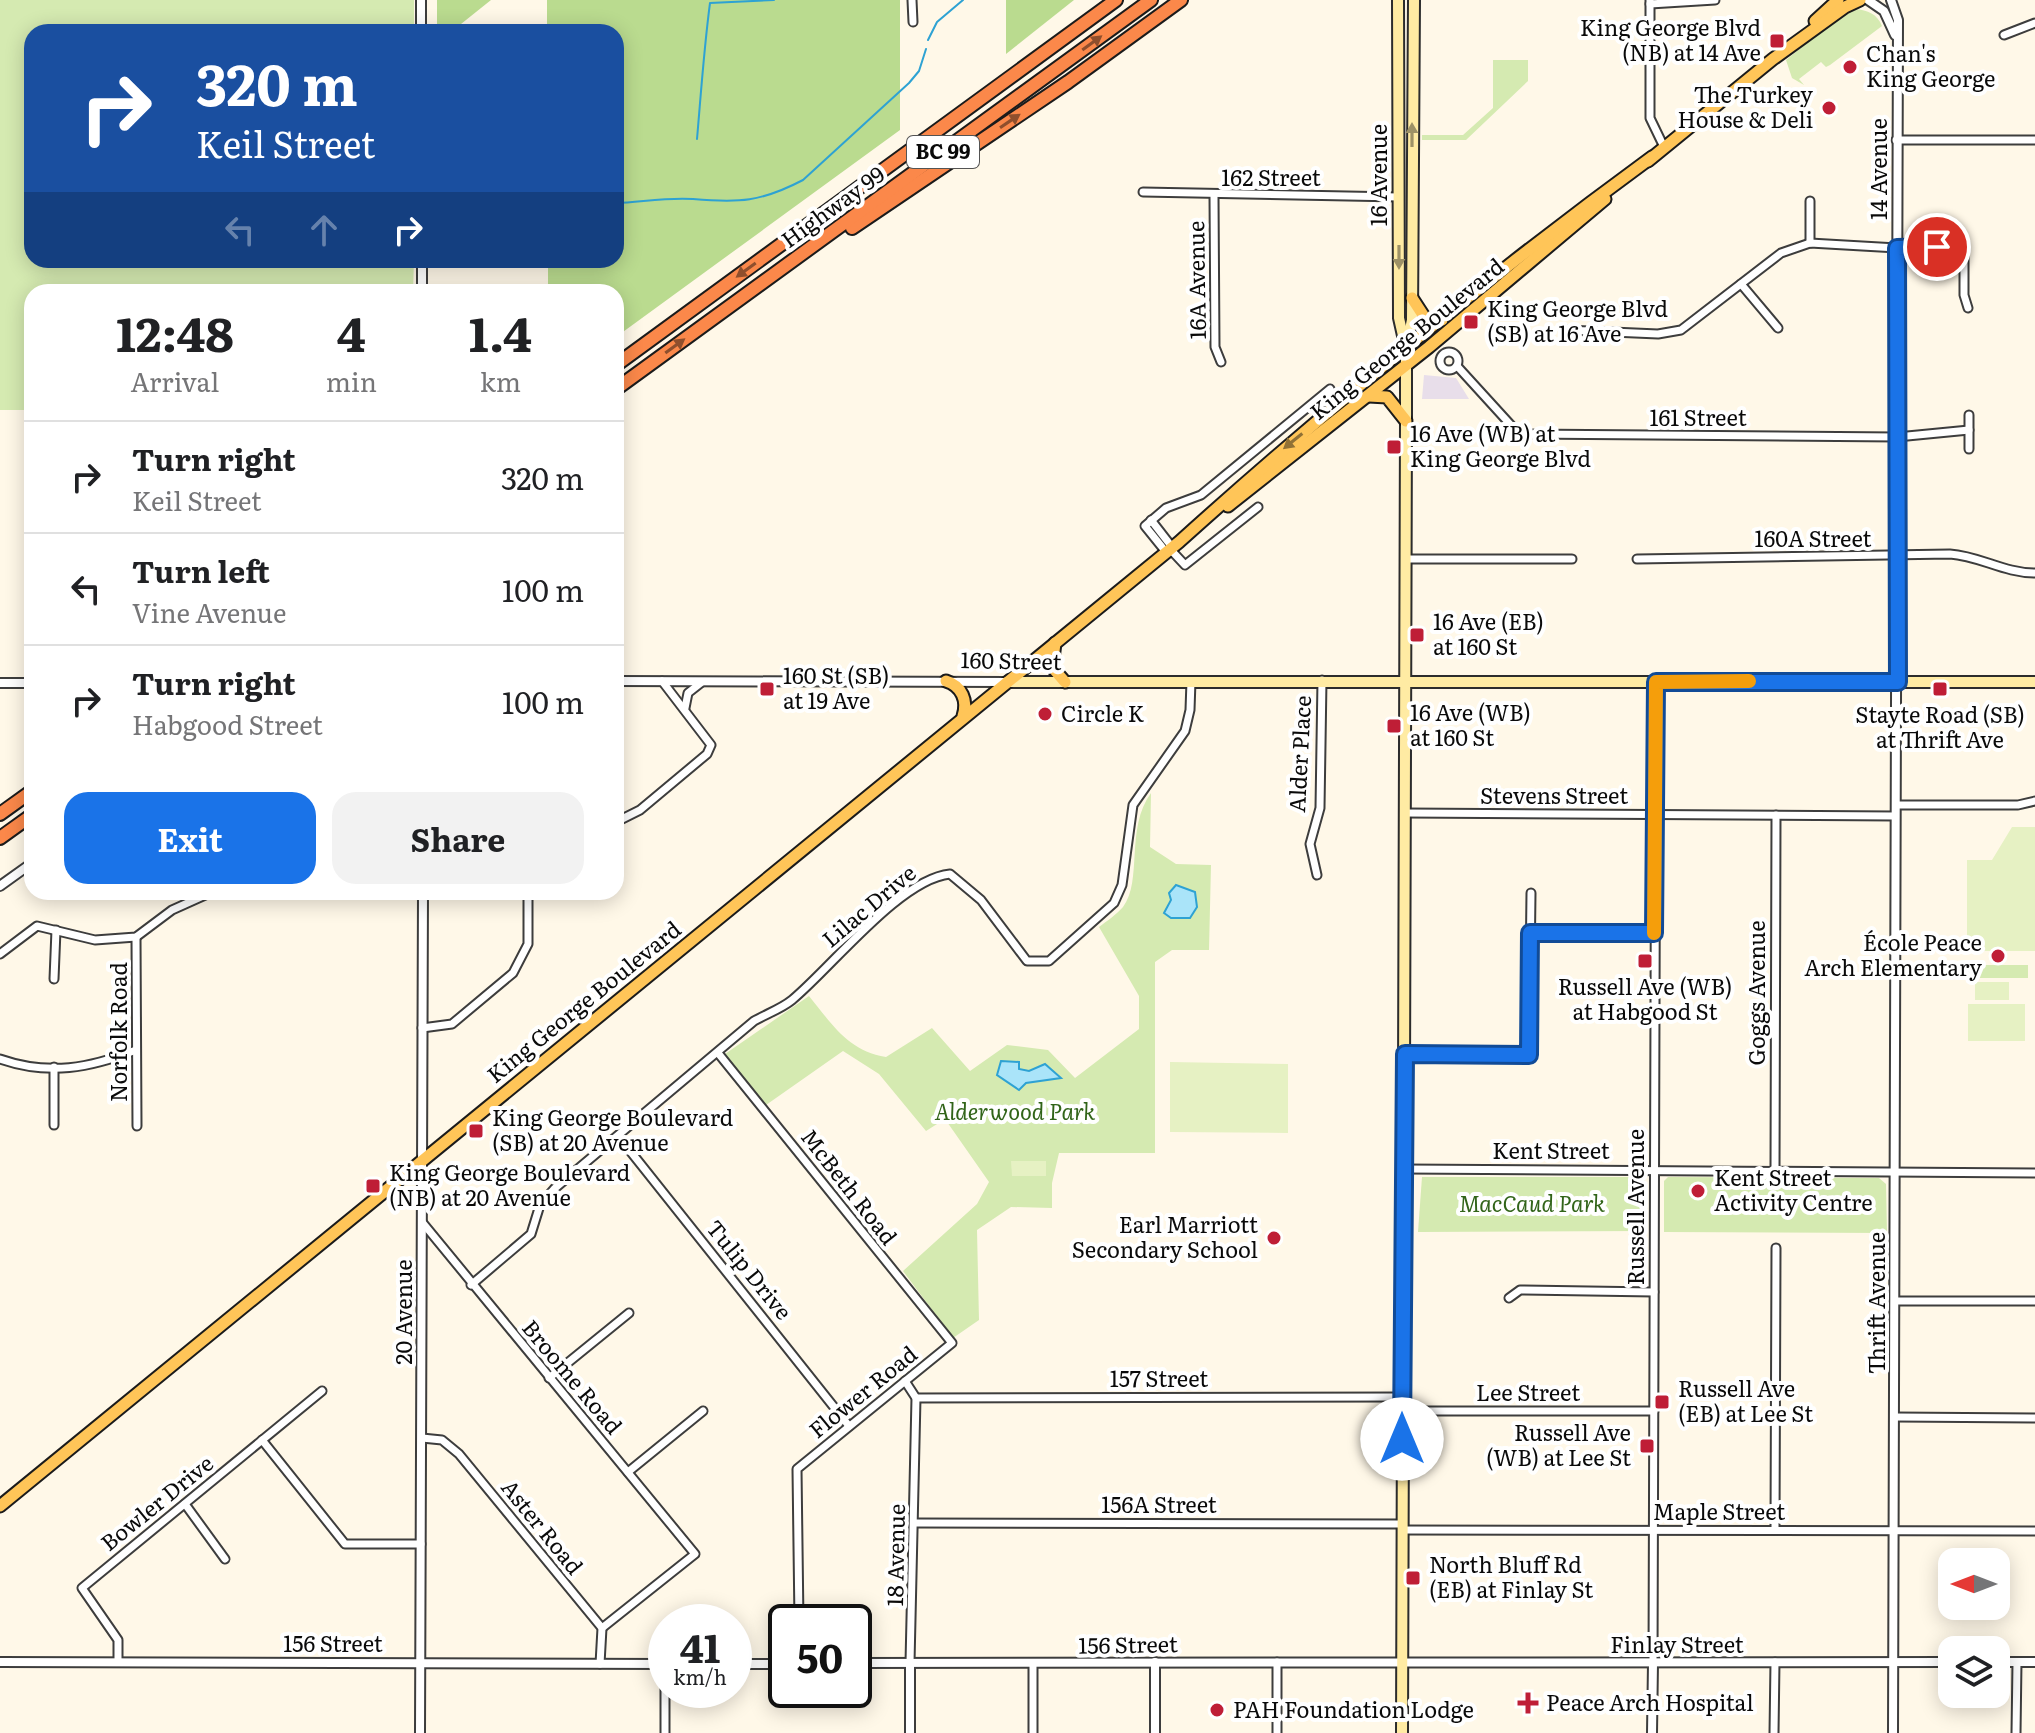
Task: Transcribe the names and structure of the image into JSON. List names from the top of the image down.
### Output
{
  "streets": {
    "highway": ["BC 99", "Highway 99"],
    "main road": ["16 Avenue", "King George Boulevard", "160 Street"],
    "street": [
      "14 Avenue",
      "162 Street",
      "16A Avenue",
      "161 Street",
      "160A Street",
      "Alder Place",
      "Stevens Street",
      "Lilac Drive",
      "Goggs Avenue",
      "Norfolk Road",
      "Kent Street",
      "McBeth Road",
      "Russell Avenue",
      "Tulip Drive",
      "Thrift Avenue",
      "20 Avenue",
      "Broome Road",
      "157 Street",
      "Flower Road",
      "Lee Street",
      "Bowler Drive",
      "156A Street",
      "Maple Street",
      "Aster Road",
      "18 Avenue",
      "156 Street",
      "Finlay Street"
    ]
  },
  "crossings": [
    ["14 Avenue", "161 Street"],
    ["14 Avenue", "160A Street"],
    ["14 Avenue", "160 Street"],
    ["14 Avenue", "Thrift Avenue"],
    ["16 Avenue", "162 Street"],
    ["16 Avenue", "King George Boulevard"],
    ["16 Avenue", "160 Street"],
    ["16 Avenue", "Stevens Street"],
    ["16 Avenue", "Kent Street"],
    ["16 Avenue", "157 Street"],
    ["16 Avenue", "Lee Street"],
    ["16 Avenue", "156A Street"],
    ["16 Avenue", "Maple Street"],
    ["16 Avenue", "156 Street"],
    ["16 Avenue", "Finlay Street"],
    ["162 Street", "16A Avenue"],
    ["King George Boulevard", "160 Street"],
    ["King George Boulevard", "20 Avenue"],
    ["160 Street", "Alder Place"],
    ["160 Street", "Lilac Drive"],
    ["160 Street", "Russell Avenue"],
    ["160 Street", "Thrift Avenue"],
    ["Stevens Street", "Goggs Avenue"],
    ["Stevens Street", "Russell Avenue"],
    ["Stevens Street", "Thrift Avenue"],
    ["Lilac Drive", "McBeth Road"],
    ["Lilac Drive", "Tulip Drive"],
    ["Lilac Drive", "Broome Road"],
    ["Goggs Avenue", "Kent Street"],
    ["Kent Street", "Russell Avenue"],
    ["Kent Street", "Thrift Avenue"],
    ["McBeth Road", "Flower Road"],
    ["Russell Avenue", "Lee Street"],
    ["Russell Avenue", "Maple Street"],
    ["Russell Avenue", "Finlay Street"],
    ["Tulip Drive", "Flower Road"],
    ["Thrift Avenue", "Maple Street"],
    ["Thrift Avenue", "Finlay Street"],
    ["20 Avenue", "Broome Road"],
    ["20 Avenue", "Aster Road"],
    ["20 Avenue", "156 Street"],
    ["Broome Road", "Aster Road"],
    ["157 Street", "18 Avenue"],
    ["Bowler Drive", "156 Street"],
    ["156A Street", "Maple Street"],
    ["156A Street", "18 Avenue"],
    ["18 Avenue", "156 Street"],
    ["156 Street", "Finlay Street"]
  ],
  "parks": ["Alderwood Park", "MacCaud Park"],
  "places": {
    "transit": [
      "King George Blvd (NB) at 14 Ave",
      "King George Blvd (SB) at 16 Ave",
      "16 Ave (WB) at King George Blvd",
      "16 Ave (EB) at 160 St",
      "160 St (SB) at 19 Ave",
      "Stayte Road (SB) at Thrift Ave",
      "16 Ave (WB) at 160 St",
      "Russell Ave (WB) at Habgood St",
      "King George Boulevard (SB) at 20 Avenue",
      "King George Boulevard (NB) at 20 Avenue",
      "Russell Ave (EB) at Lee St",
      "Russell Ave (WB) at Lee St",
      "North Bluff Rd (EB) at Finlay St"
    ],
    "other": [
      "Chan's King George",
      "The Turkey House & Deli",
      "Circle K",
      "École Peace Arch Elementary",
      "Kent Street Activity Centre",
      "Earl Marriott Secondary School",
      "PAH Foundation Lodge"
    ],
    "health": ["Peace Arch Hospital"]
  },
  "north": "left",
  "page": {
    "turn": ["320 m", "Keil Street"],
    "eta": [
      "12:48",
      "Arrival",
      "4",
      "min",
      "1.4",
      "km"
    ],
    "list": [
      {
        "name": "Turn right",
        "note": "Keil Street",
        "value": "320 m"
      },
      {
        "name": "Turn left",
        "note": "Vine Avenue",
        "value": "100 m"
      },
      {
        "name": "Turn right",
        "note": "Habgood Street",
        "value": "100 m"
      }
    ],
    "buttons": ["Exit", "Share"],
    "speed": "41 km/h",
    "limit": "50"
  }
}
